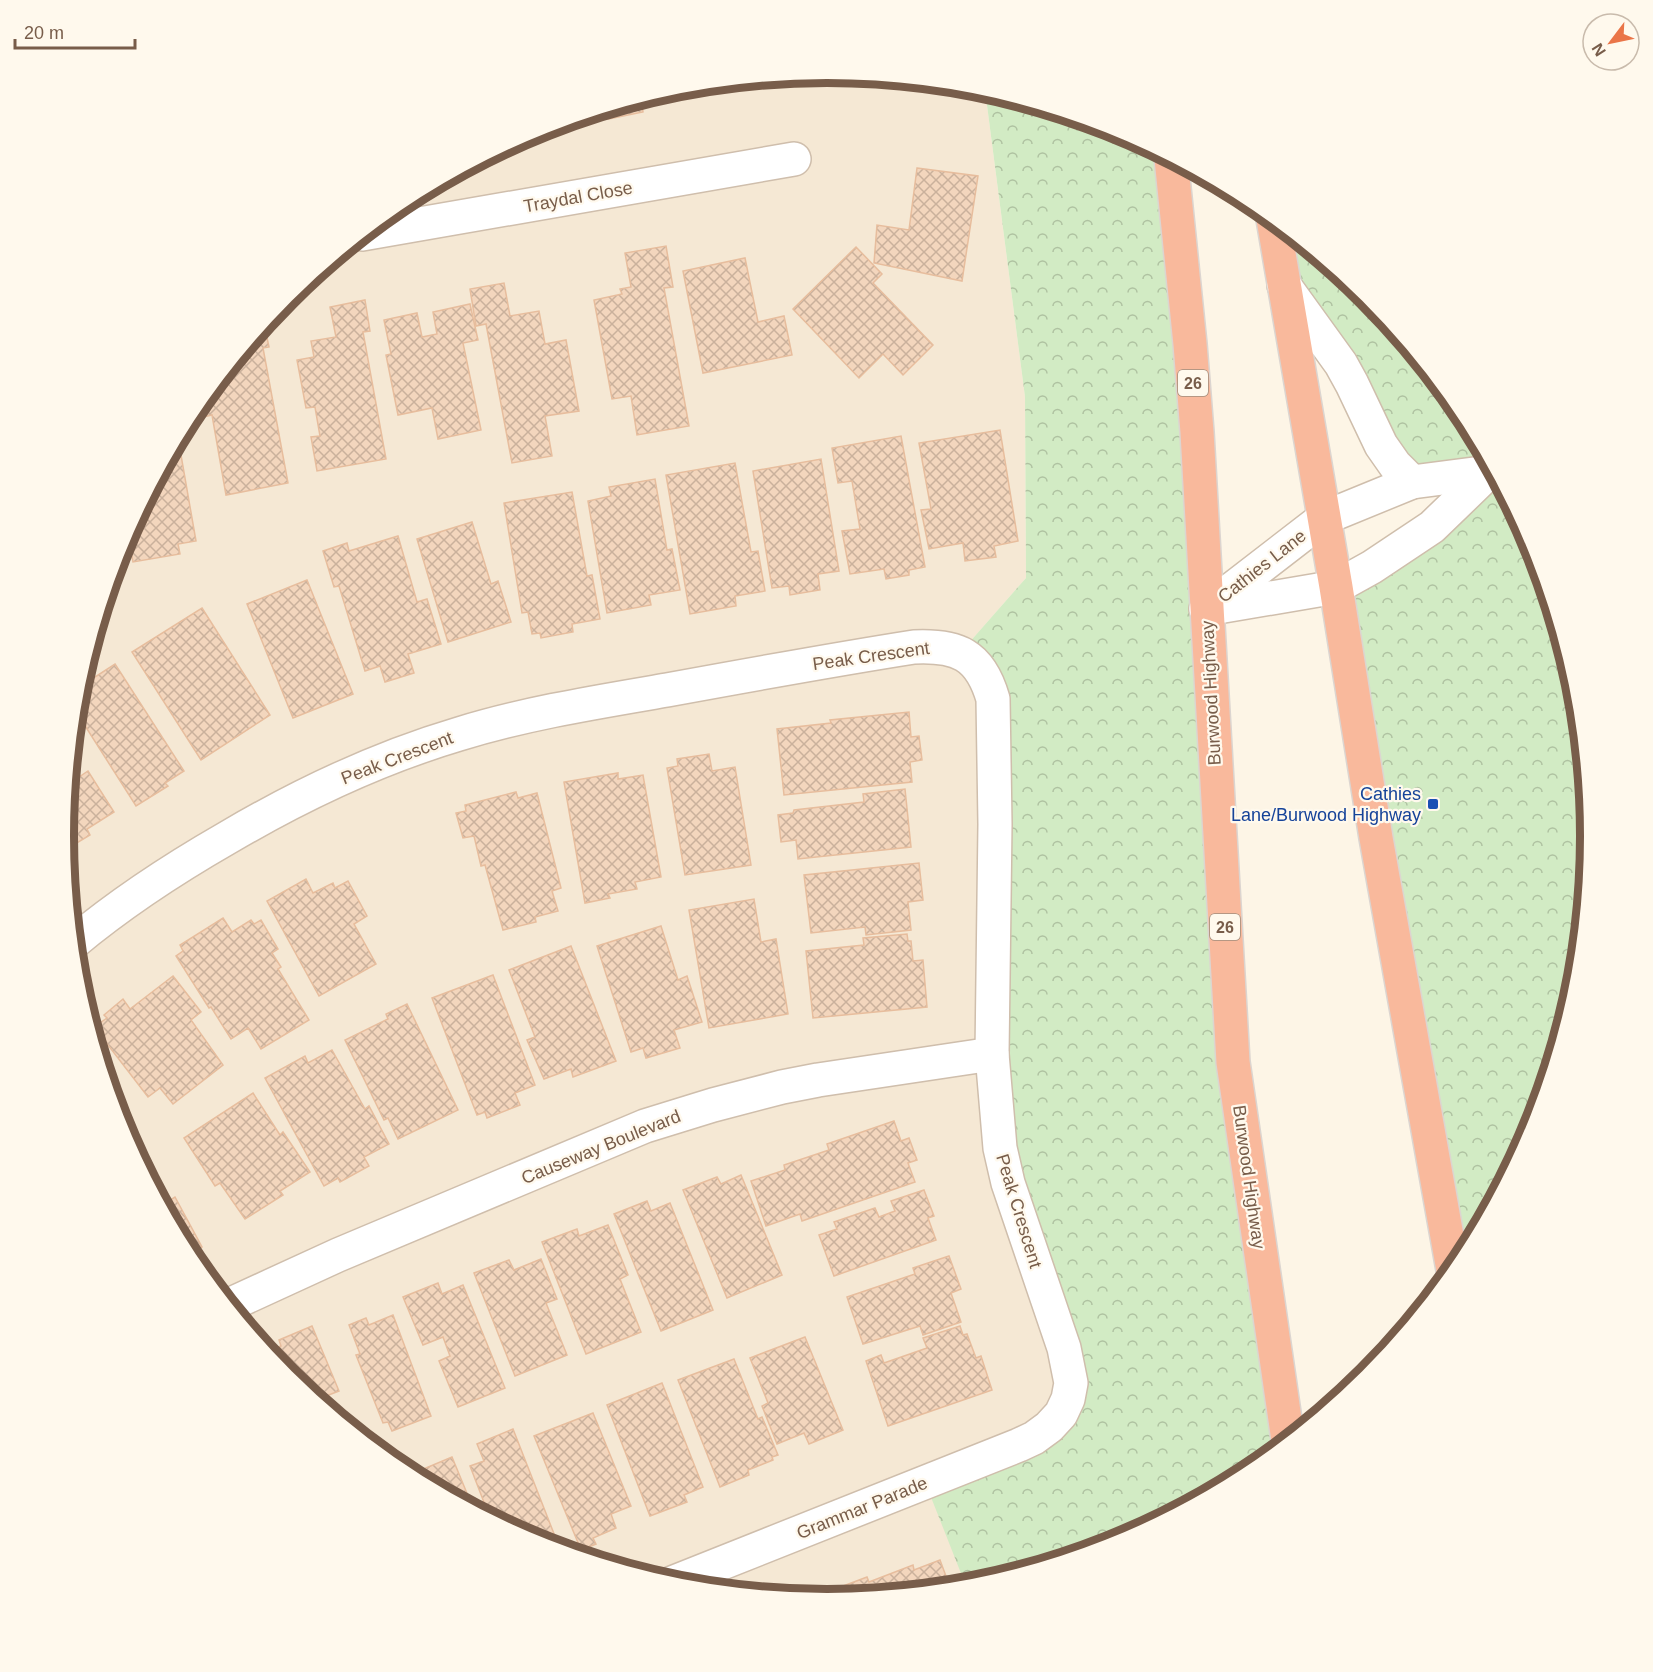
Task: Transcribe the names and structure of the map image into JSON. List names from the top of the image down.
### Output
{
  "streets": {
    "highway": ["26", "Burwood Highway"],
    "street": [
      "Traydal Close",
      "Cathies Lane",
      "Peak Crescent",
      "Causeway Boulevard",
      "Grammar Parade"
    ]
  },
  "crossings": [
    ["Cathies Lane", "Burwood Highway"],
    ["Peak Crescent", "Causeway Boulevard"],
    ["Peak Crescent", "Grammar Parade"]
  ],
  "places": {
    "transit": ["Cathies Lane/Burwood Highway"]
  },
  "scale_bar": "20 m",
  "north": "bottom left"
}
